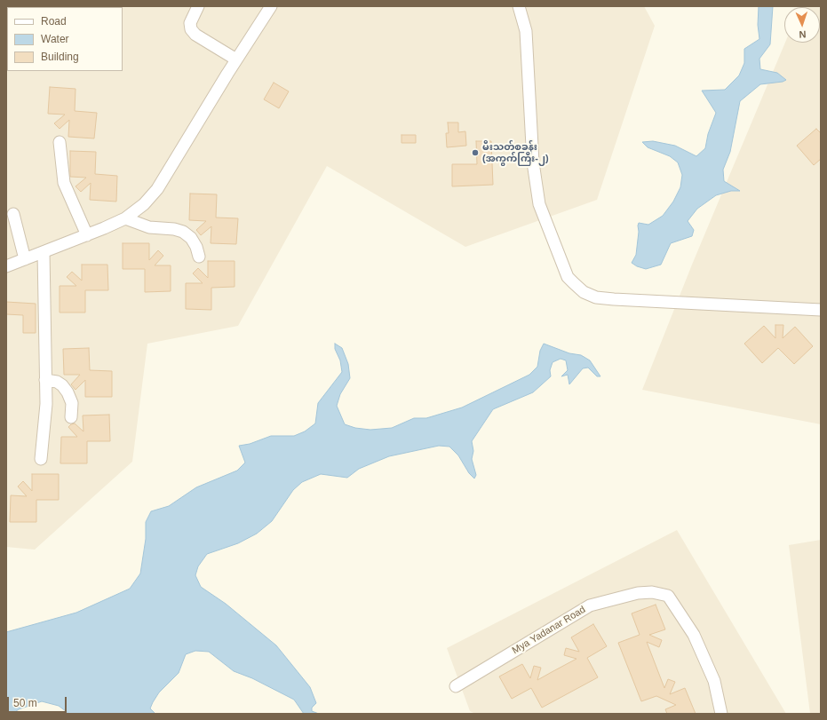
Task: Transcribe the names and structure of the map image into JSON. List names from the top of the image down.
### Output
{
  "streets": {
    "street": ["Mya Yadanar Road"]
  },
  "places": ["မီးသတ်စခန်း (အကွက်ကြီး-၂)"],
  "legend": ["Road", "Water", "Building"],
  "scale_bar": "50 m",
  "north": "bottom"
}
